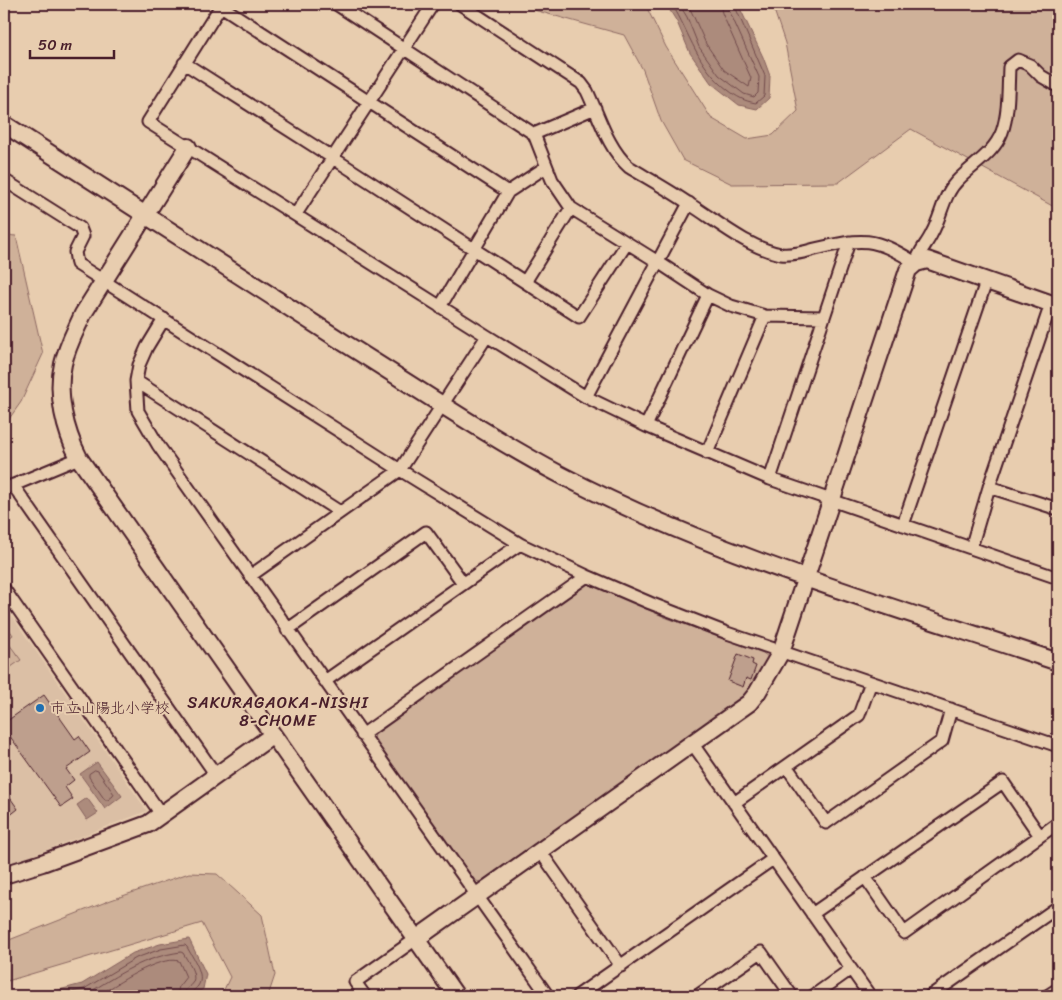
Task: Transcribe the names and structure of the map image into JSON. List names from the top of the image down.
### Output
{
  "districts": ["SAKURAGAOKA-NISHI 8-CHOME"],
  "places": ["市立山陽北小学校"],
  "scale_bar": "50 m"
}
